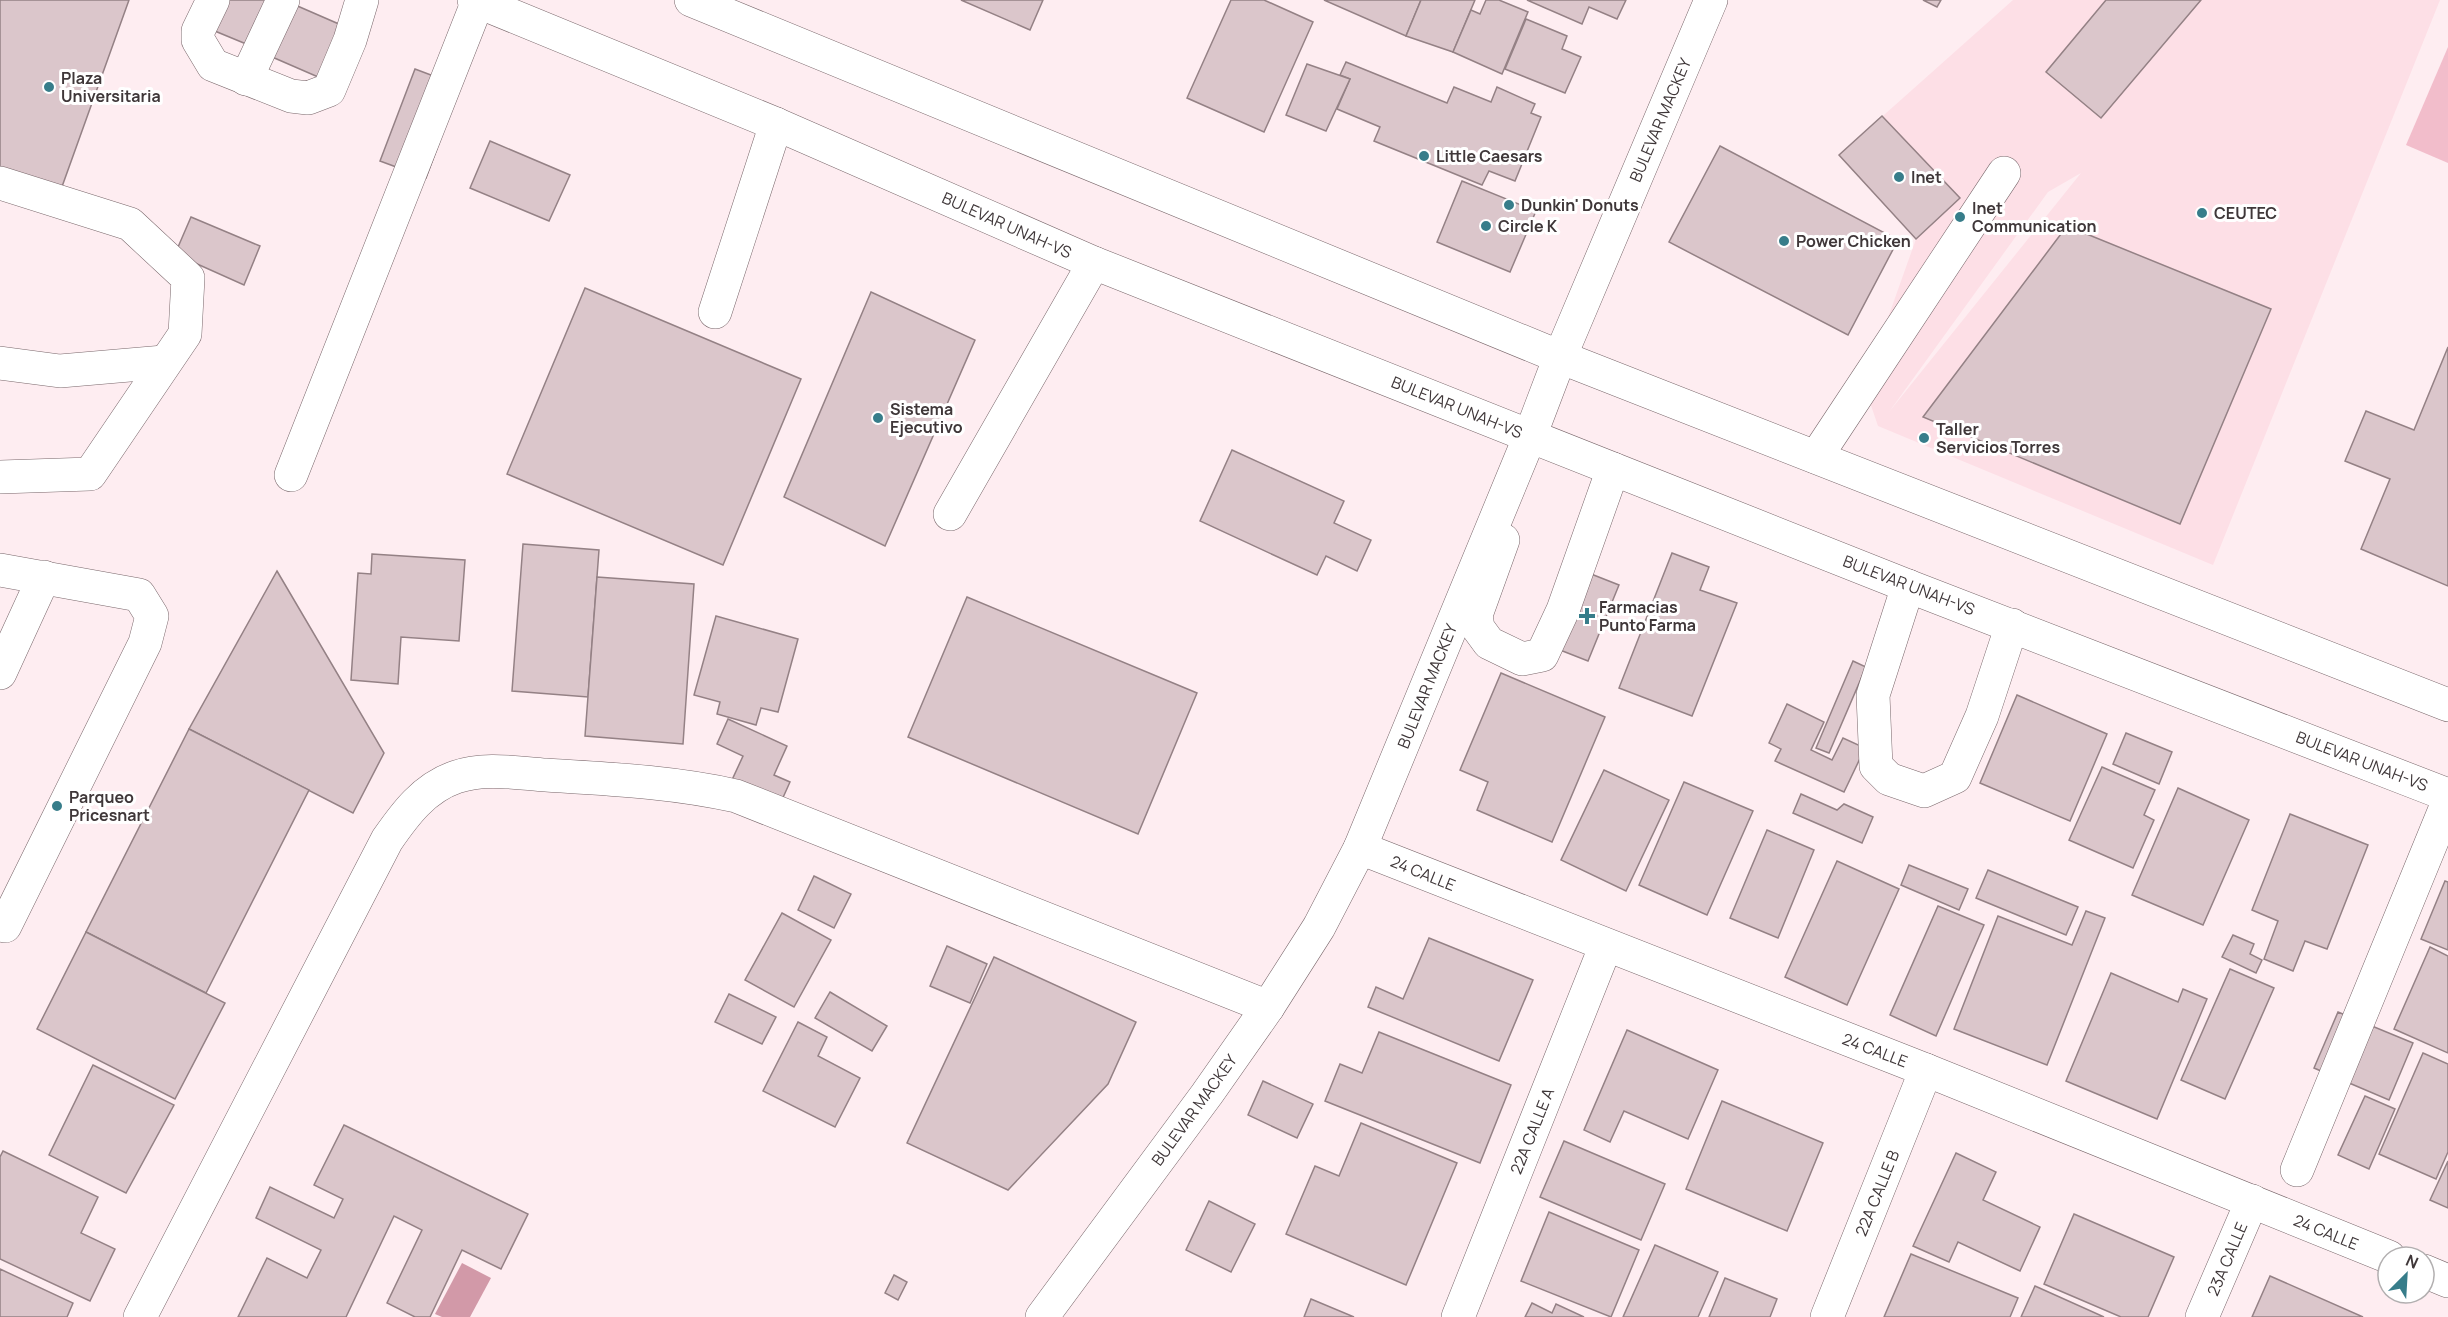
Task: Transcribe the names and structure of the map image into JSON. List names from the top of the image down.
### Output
{
  "streets": {
    "main road": [
      "BULEVAR MACKEY",
      "BULEVAR UNAH-VS",
      "24 CALLE",
      "22A CALLE A",
      "22A CALLE B",
      "23A CALLE"
    ]
  },
  "crossings": [
    ["BULEVAR MACKEY", "BULEVAR UNAH-VS"],
    ["BULEVAR MACKEY", "24 CALLE"],
    ["24 CALLE", "22A CALLE A"],
    ["24 CALLE", "22A CALLE B"],
    ["24 CALLE", "23A CALLE"]
  ],
  "places": {
    "other": [
      "Plaza Universitaria",
      "Little Caesars",
      "Inet",
      "Dunkin' Donuts",
      "CEUTEC",
      "Inet Communication",
      "Circle K",
      "Power Chicken",
      "Sistema Ejecutivo",
      "Taller Servicios Torres",
      "Parqueo Pricesnart"
    ],
    "health": ["Farmacias Punto Farma"]
  },
  "north": "top right"
}
